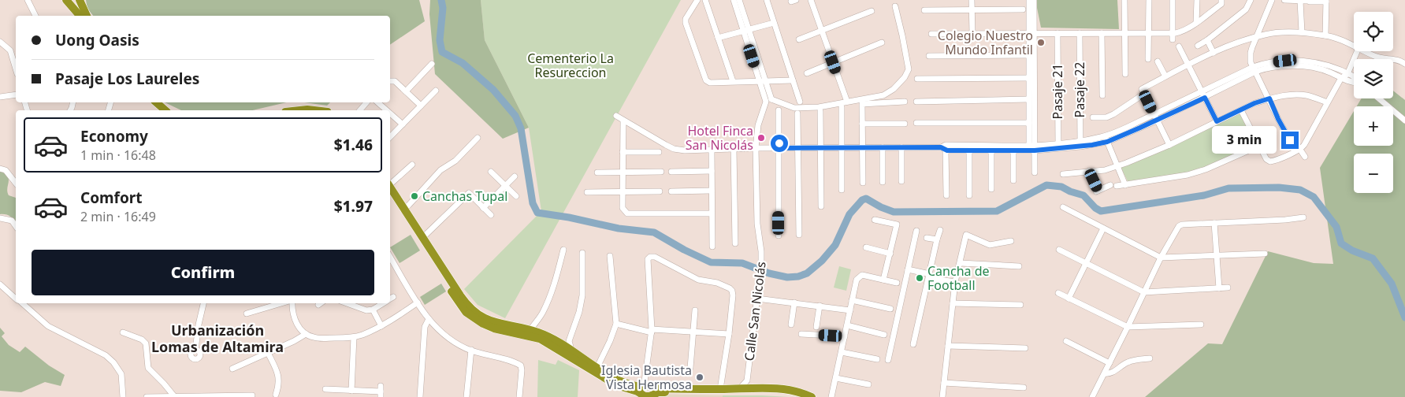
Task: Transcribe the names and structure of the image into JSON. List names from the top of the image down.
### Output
{
  "streets": {
    "street": ["Pasaje 22", "Pasaje 21", "Calle San Nicolás"]
  },
  "districts": ["Urbanización Lomas de Altamira"],
  "parks": ["Cementerio La Resureccion"],
  "places": [
    "Colegio Nuestro Mundo Infantil",
    "Hotel Finca San Nicolás",
    "Canchas Tupal",
    "Cancha de Football",
    "Iglesia Bautista Vista Hermosa"
  ],
  "page": {
    "map_buttons": ["+", "−"],
    "banner": ["Uong Oasis", "Pasaje Los Laureles"],
    "list": [
      {
        "name": "Economy",
        "note": "1 min · 16:48",
        "value": "$1.46"
      },
      {
        "name": "Comfort",
        "note": "2 min · 16:49",
        "value": "$1.97"
      }
    ],
    "bubble": "3 min",
    "buttons": "Confirm"
  }
}
